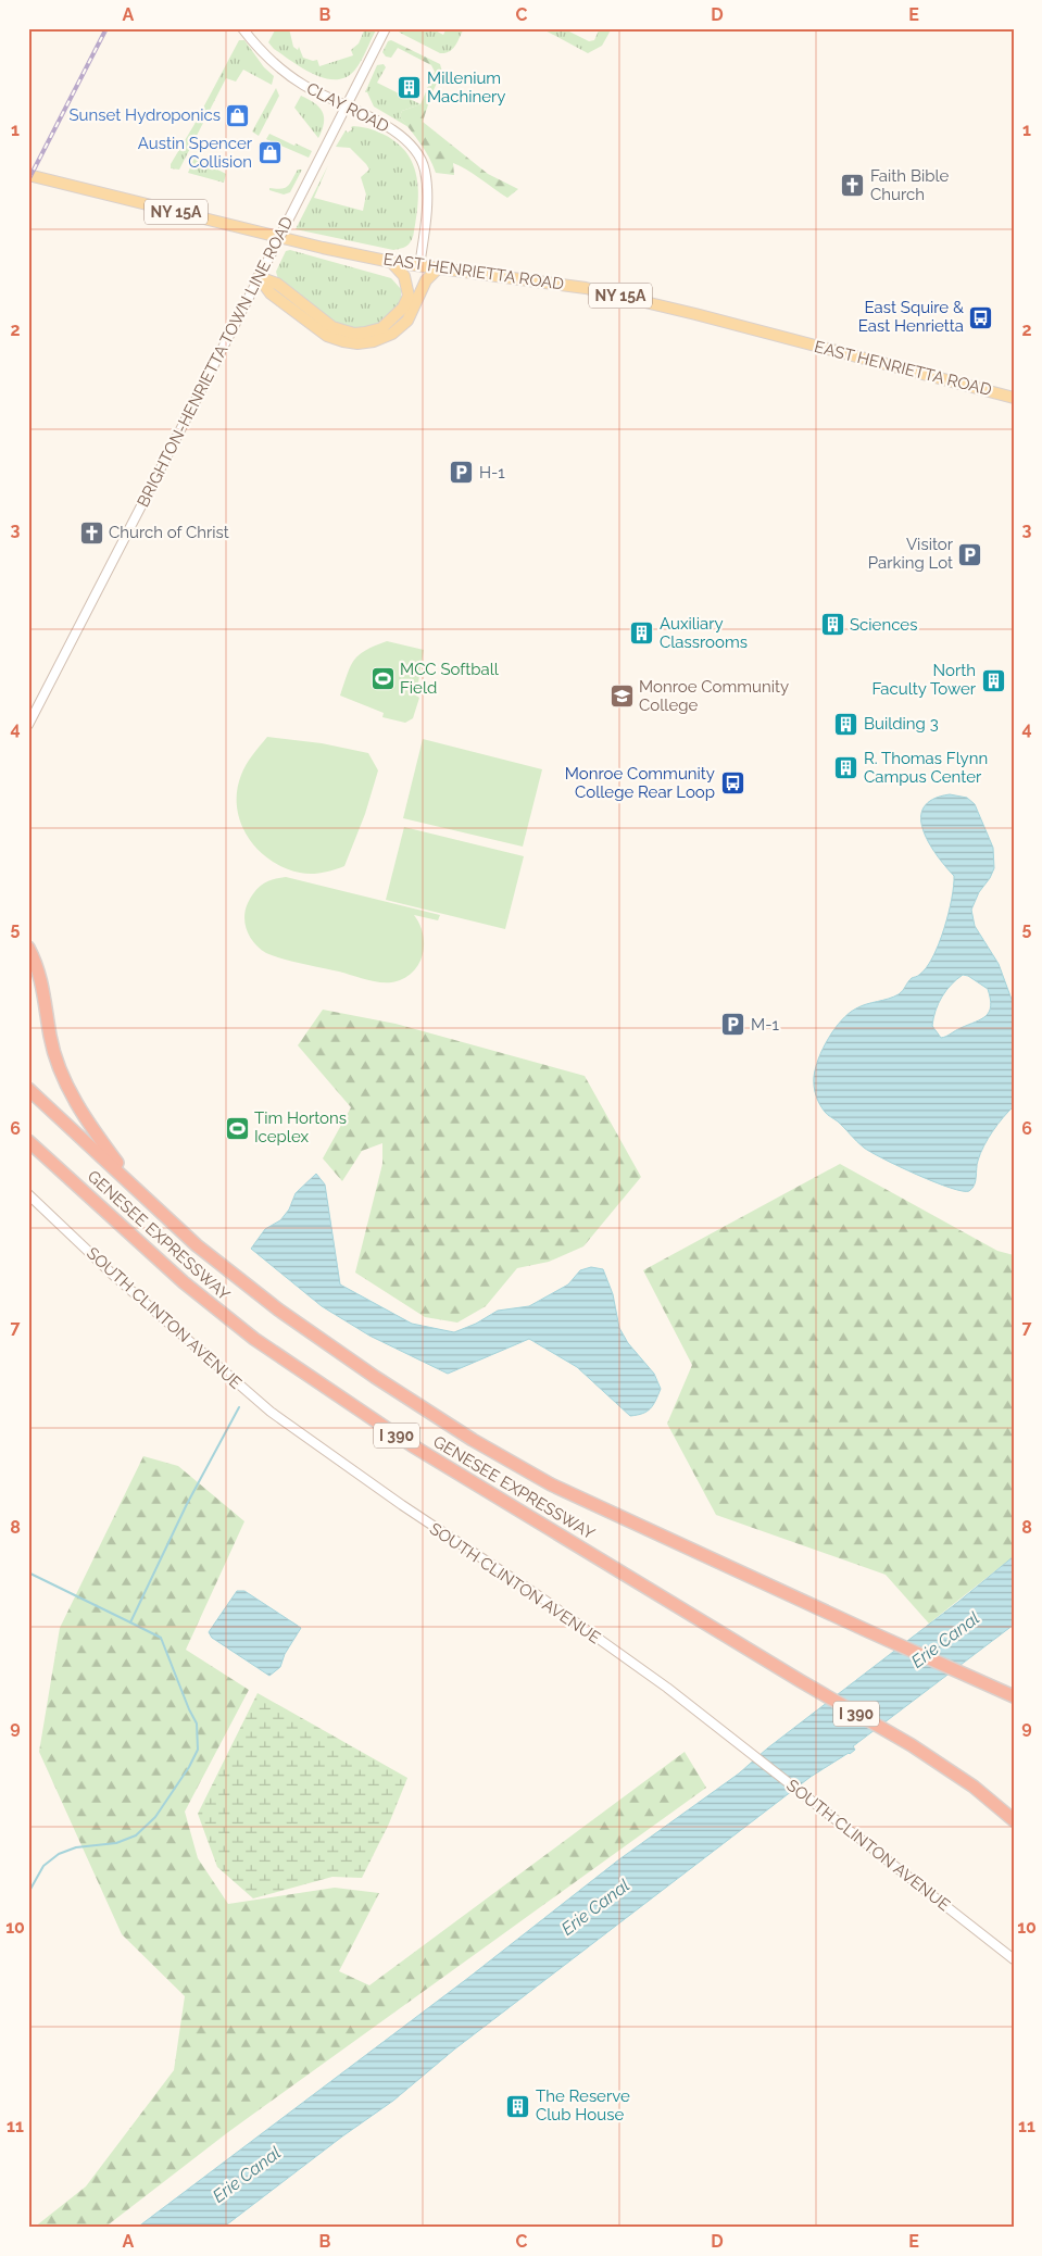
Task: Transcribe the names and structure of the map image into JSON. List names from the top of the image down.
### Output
{
  "streets": {
    "highway": ["GENESEE EXPRESSWAY", "I 390"],
    "main road": ["NY 15A", "EAST HENRIETTA ROAD"],
    "street": ["CLAY ROAD", "BRIGHTON-HENRIETTA TOWN LINE ROAD", "SOUTH CLINTON AVENUE"]
  },
  "crossings": [
    ["CLAY ROAD", "EAST HENRIETTA ROAD"],
    ["CLAY ROAD", "BRIGHTON-HENRIETTA TOWN LINE ROAD"]
  ],
  "water": ["Erie Canal"],
  "places": {
    "building": [
      "Millenium Machinery",
      "Sciences",
      "Auxiliary Classrooms",
      "North Faculty Tower",
      "Building 3",
      "R. Thomas Flynn Campus Center",
      "The Reserve Club House"
    ],
    "shop": ["Sunset Hydroponics", "Austin Spencer Collision"],
    "church": ["Faith Bible Church", "Church of Christ"],
    "bus stop": ["East Squire & East Henrietta", "Monroe Community College Rear Loop"],
    "parking": ["H-1", "Visitor Parking Lot", "M-1"],
    "sports": ["MCC Softball Field", "Tim Hortons Iceplex"],
    "school or university": ["Monroe Community College"]
  },
  "grid": {
    "columns": [
      "A",
      "B",
      "C",
      "D",
      "E"
    ],
    "rows": [
      "1",
      "2",
      "3",
      "4",
      "5",
      "6",
      "7",
      "8",
      "9",
      "10",
      "11"
    ]
  }
}
